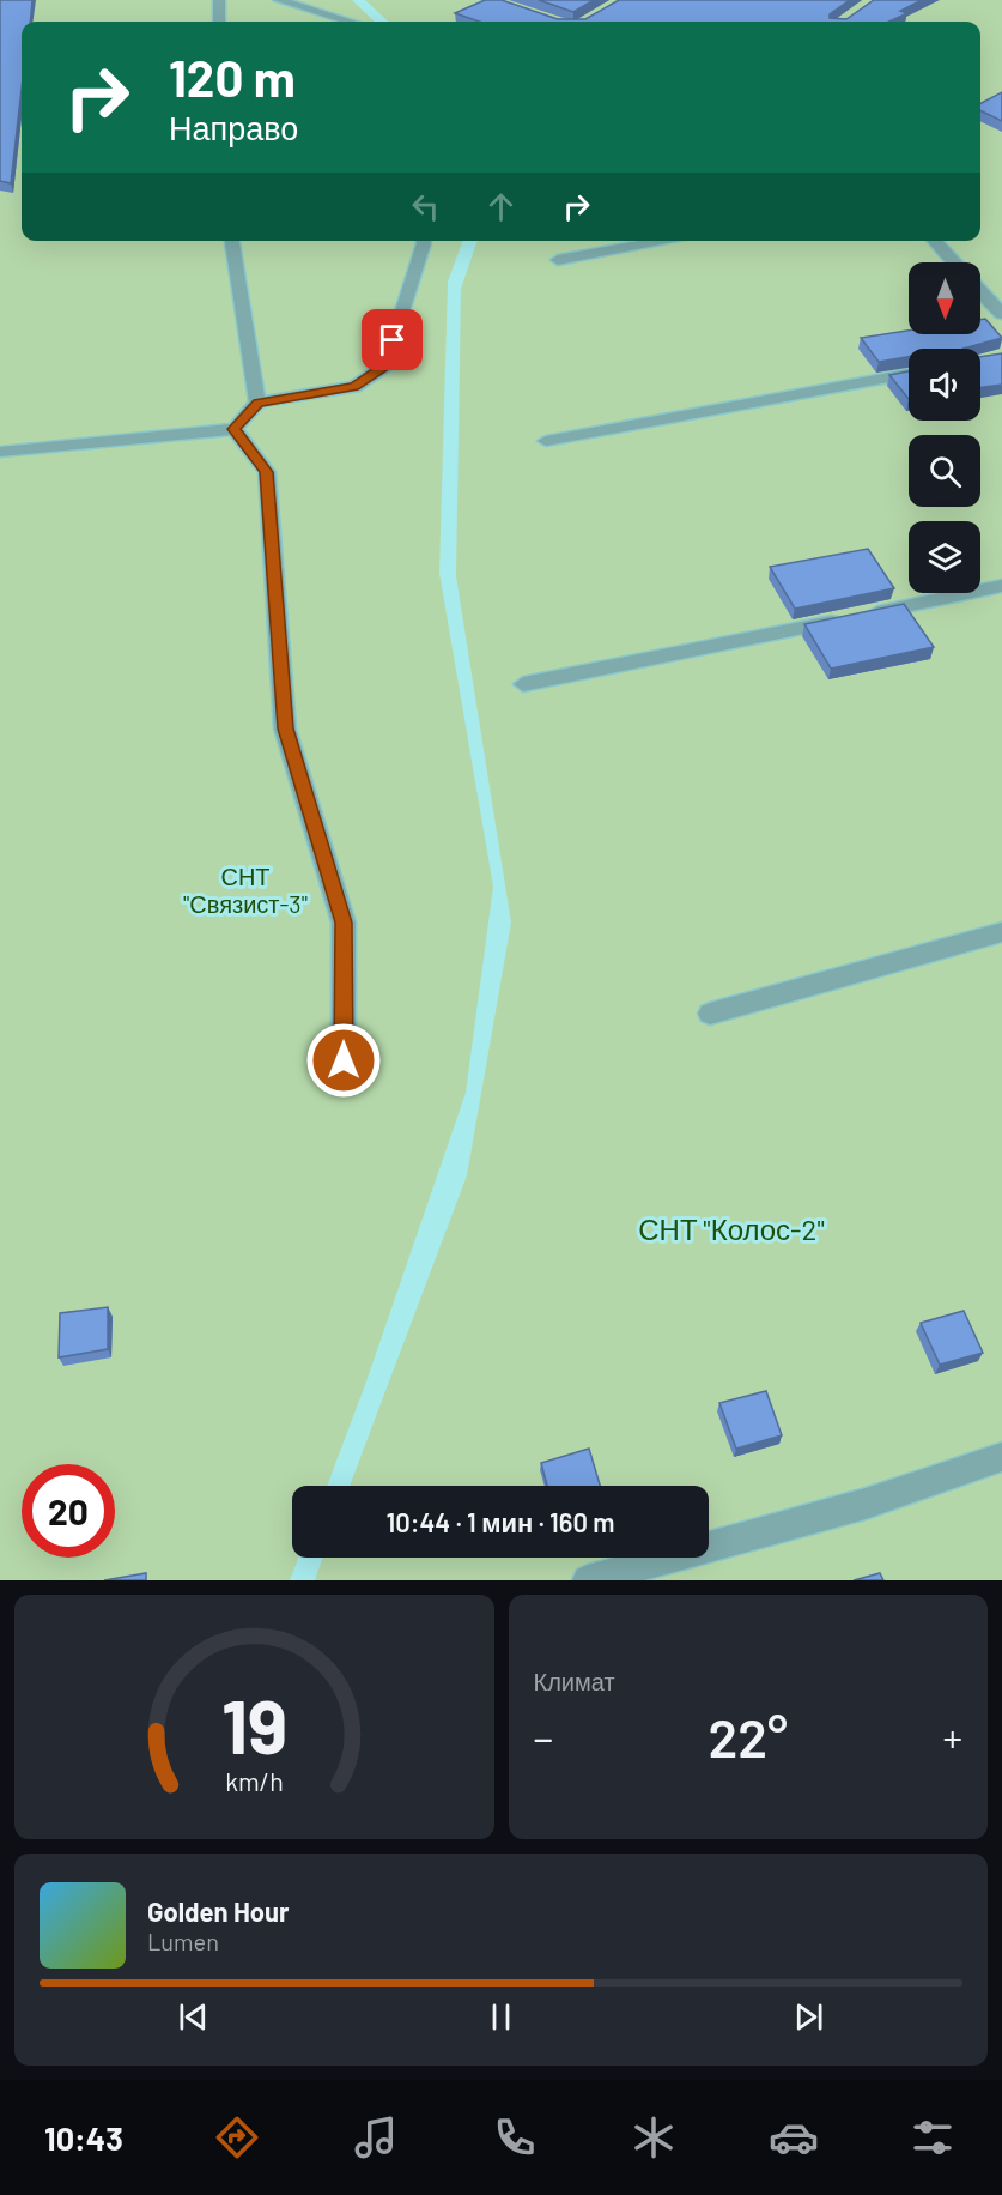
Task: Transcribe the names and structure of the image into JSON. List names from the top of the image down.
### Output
{
  "parks": ["СНТ \"Связист-3\"", "СНТ \"Колос-2\""],
  "north": "bottom",
  "page": {
    "turn": ["120 m", "Направо"],
    "limit": "20",
    "trip": "10:44 · 1 мин · 160 m",
    "tile": "Климат",
    "heat": ["−", "22°", "+"],
    "song": ["Golden Hour", "Lumen"],
    "tabs": "10:43",
    "gauge": ["19", "km/h"]
  }
}
